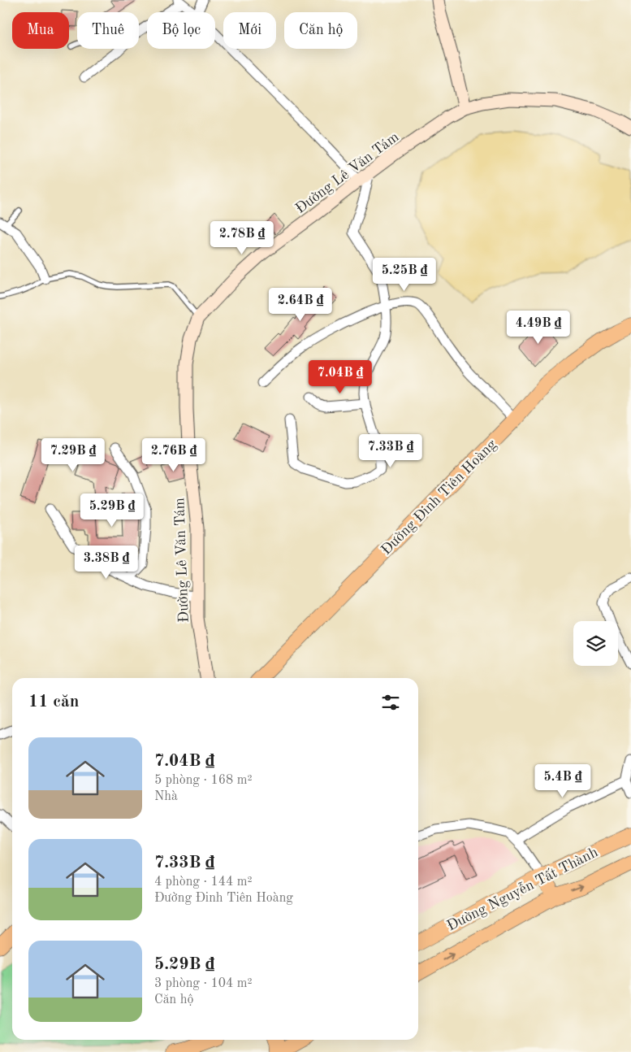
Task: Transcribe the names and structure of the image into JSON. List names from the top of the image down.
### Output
{
  "streets": {
    "main road": ["Đường Đinh Tiên Hoàng", "Đường Nguyễn Tất Thành"],
    "street": ["Đường Lê Văn Tám"]
  },
  "page": {
    "chip": [
      "Mua",
      "Thuê",
      "Bộ lọc",
      "Mới",
      "Căn hộ"
    ],
    "price": [
      "2.78B ₫",
      "5.25B ₫",
      "2.64B ₫",
      "4.49B ₫",
      "7.04B ₫",
      "7.33B ₫",
      "7.29B ₫",
      "2.76B ₫",
      "5.29B ₫",
      "3.38B ₫",
      "5.4B ₫"
    ],
    "heading": "11 căn",
    "list": [
      {
        "name": "7.04B ₫",
        "note": "5 phòng · 168 m² · Nhà"
      },
      {
        "name": "7.33B ₫",
        "note": "4 phòng · 144 m² · Đường Đinh Tiên Hoàng"
      },
      {
        "name": "5.29B ₫",
        "note": "3 phòng · 104 m² · Căn hộ"
      }
    ]
  }
}
